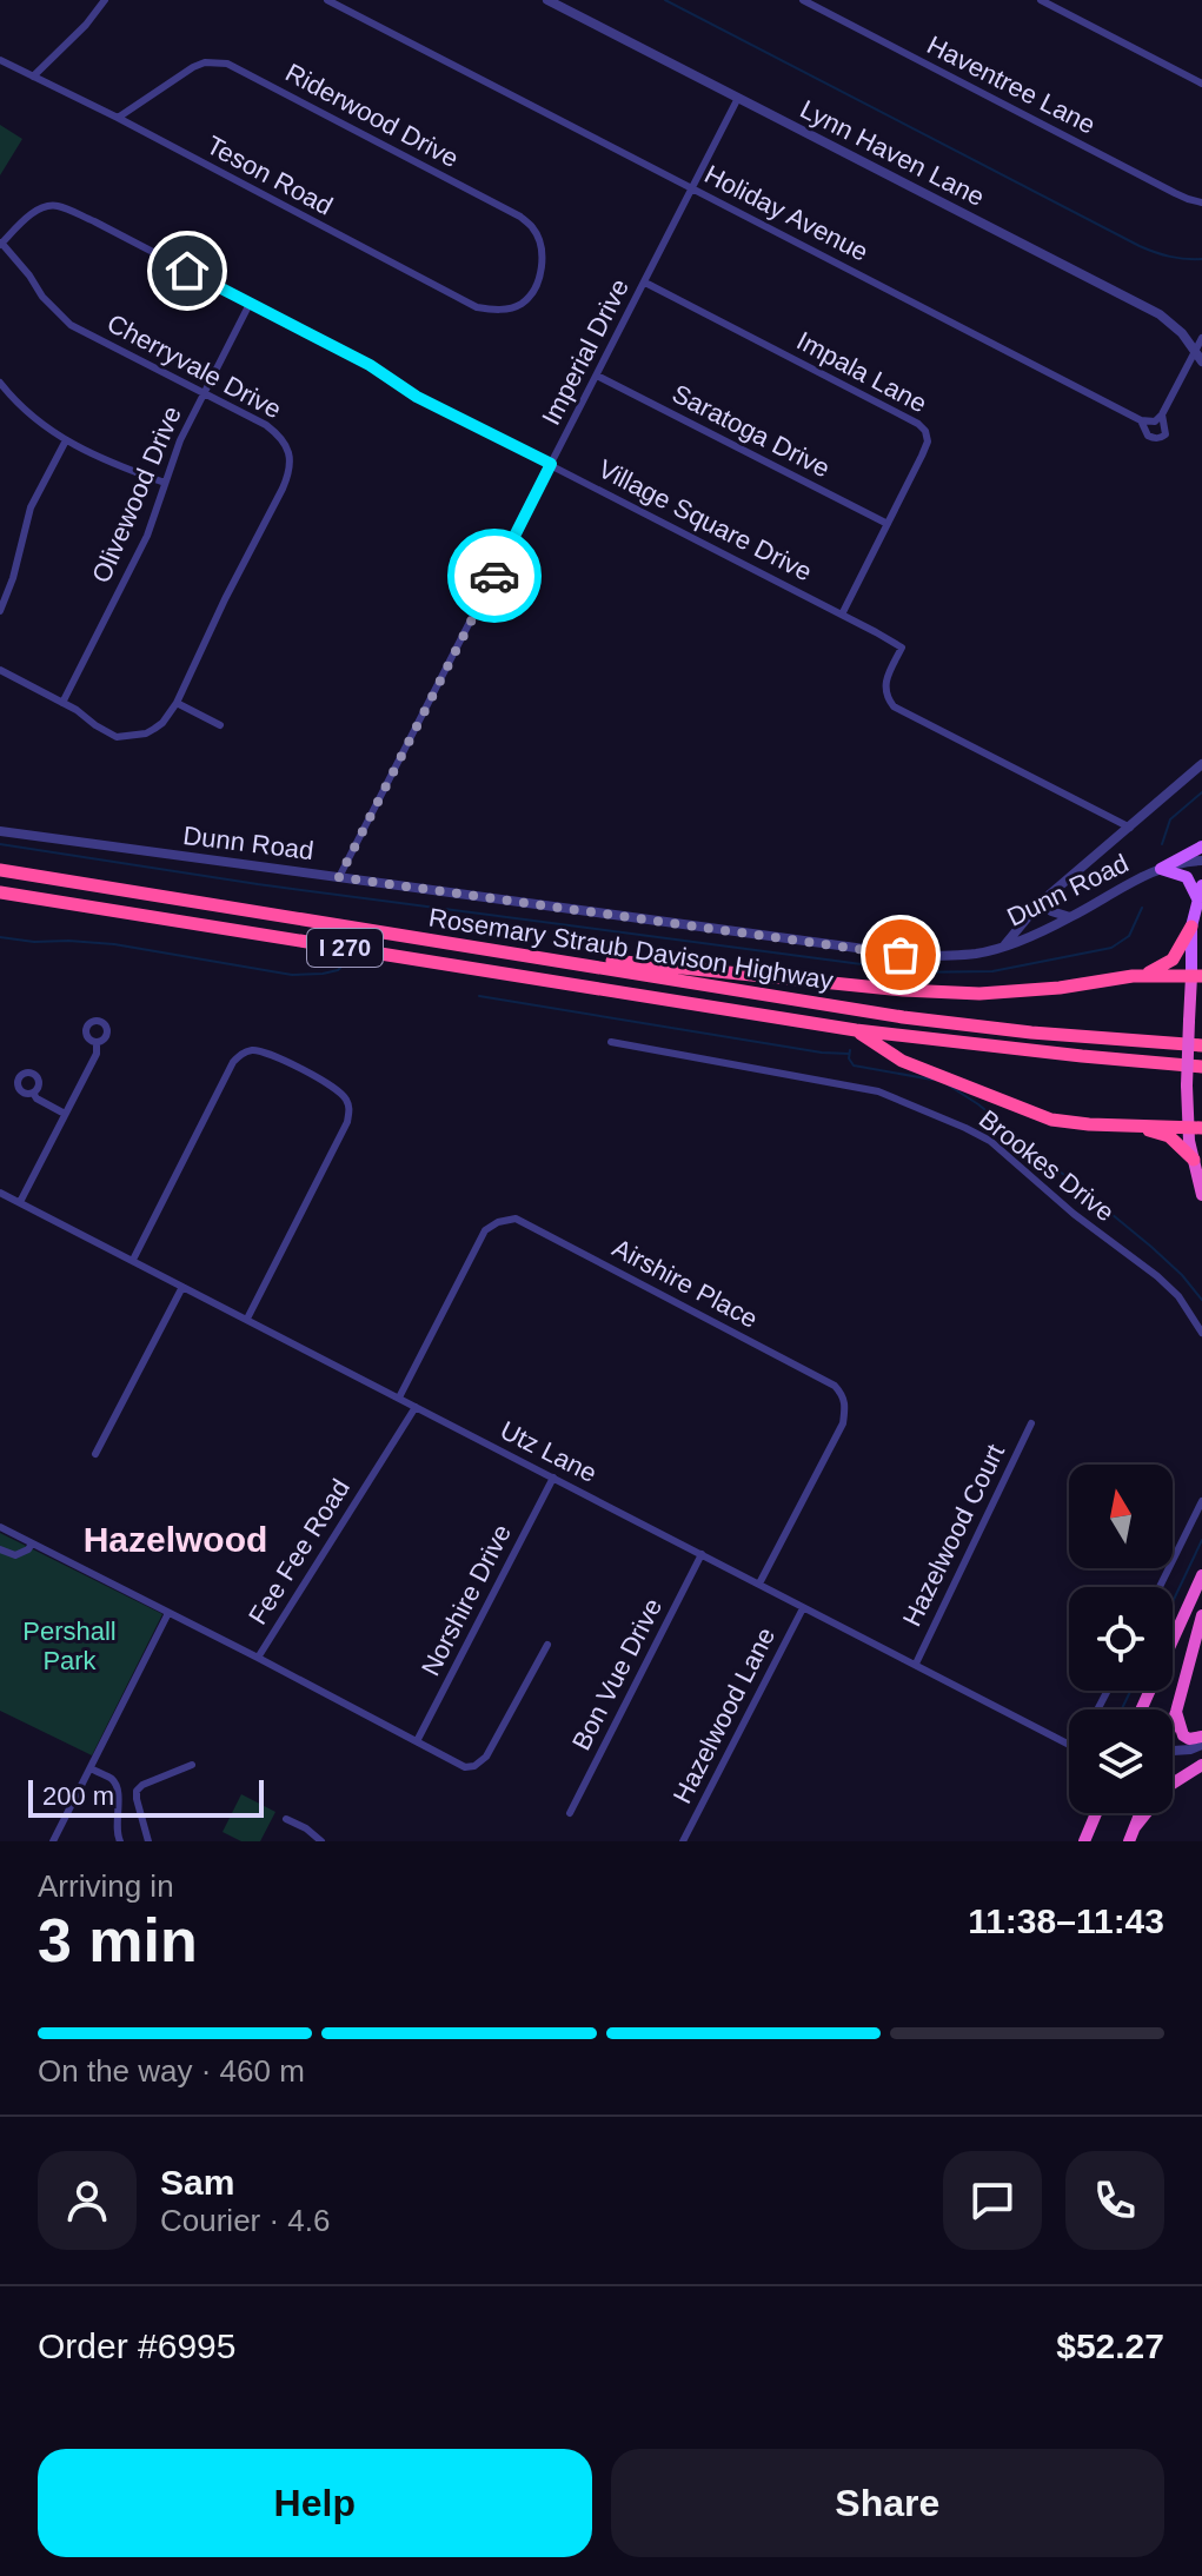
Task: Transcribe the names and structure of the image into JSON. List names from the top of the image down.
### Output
{
  "streets": {
    "highway": ["I 270", "Rosemary Straub Davison Highway"],
    "street": [
      "Haventree Lane",
      "Riderwood Drive",
      "Lynn Haven Lane",
      "Teson Road",
      "Holiday Avenue",
      "Imperial Drive",
      "Cherryvale Drive",
      "Impala Lane",
      "Saratoga Drive",
      "Olivewood Drive",
      "Village Square Drive",
      "Dunn Road",
      "Brookes Drive",
      "Airshire Place",
      "Utz Lane",
      "Hazelwood Court",
      "Fee Fee Road",
      "Norshire Drive",
      "Bon Vue Drive",
      "Hazelwood Lane"
    ]
  },
  "crossings": [
    ["Riderwood Drive", "Teson Road"],
    ["Lynn Haven Lane", "Imperial Drive"],
    ["Holiday Avenue", "Imperial Drive"],
    ["Imperial Drive", "Impala Lane"],
    ["Imperial Drive", "Saratoga Drive"],
    ["Imperial Drive", "Village Square Drive"],
    ["Imperial Drive", "Dunn Road"],
    ["Cherryvale Drive", "Olivewood Drive"],
    ["Cherryvale Drive", "Village Square Drive"],
    ["Impala Lane", "Saratoga Drive"],
    ["Impala Lane", "Village Square Drive"],
    ["Olivewood Drive", "Village Square Drive"],
    ["Airshire Place", "Utz Lane"],
    ["Utz Lane", "Hazelwood Court"],
    ["Utz Lane", "Fee Fee Road"],
    ["Utz Lane", "Norshire Drive"],
    ["Utz Lane", "Bon Vue Drive"],
    ["Utz Lane", "Hazelwood Lane"]
  ],
  "districts": ["Hazelwood"],
  "parks": ["Pershall Park"],
  "scale_bar": "200 m",
  "north": "top",
  "page": {
    "scale": "200 m",
    "heading": ["3 min", "Arriving in", "11:38–11:43"],
    "panel": [
      "Sam",
      "Courier · 4.6",
      "Order #6995",
      "$52.27"
    ],
    "bar": "On the way · 460 m",
    "buttons": ["Help", "Share"]
  }
}
